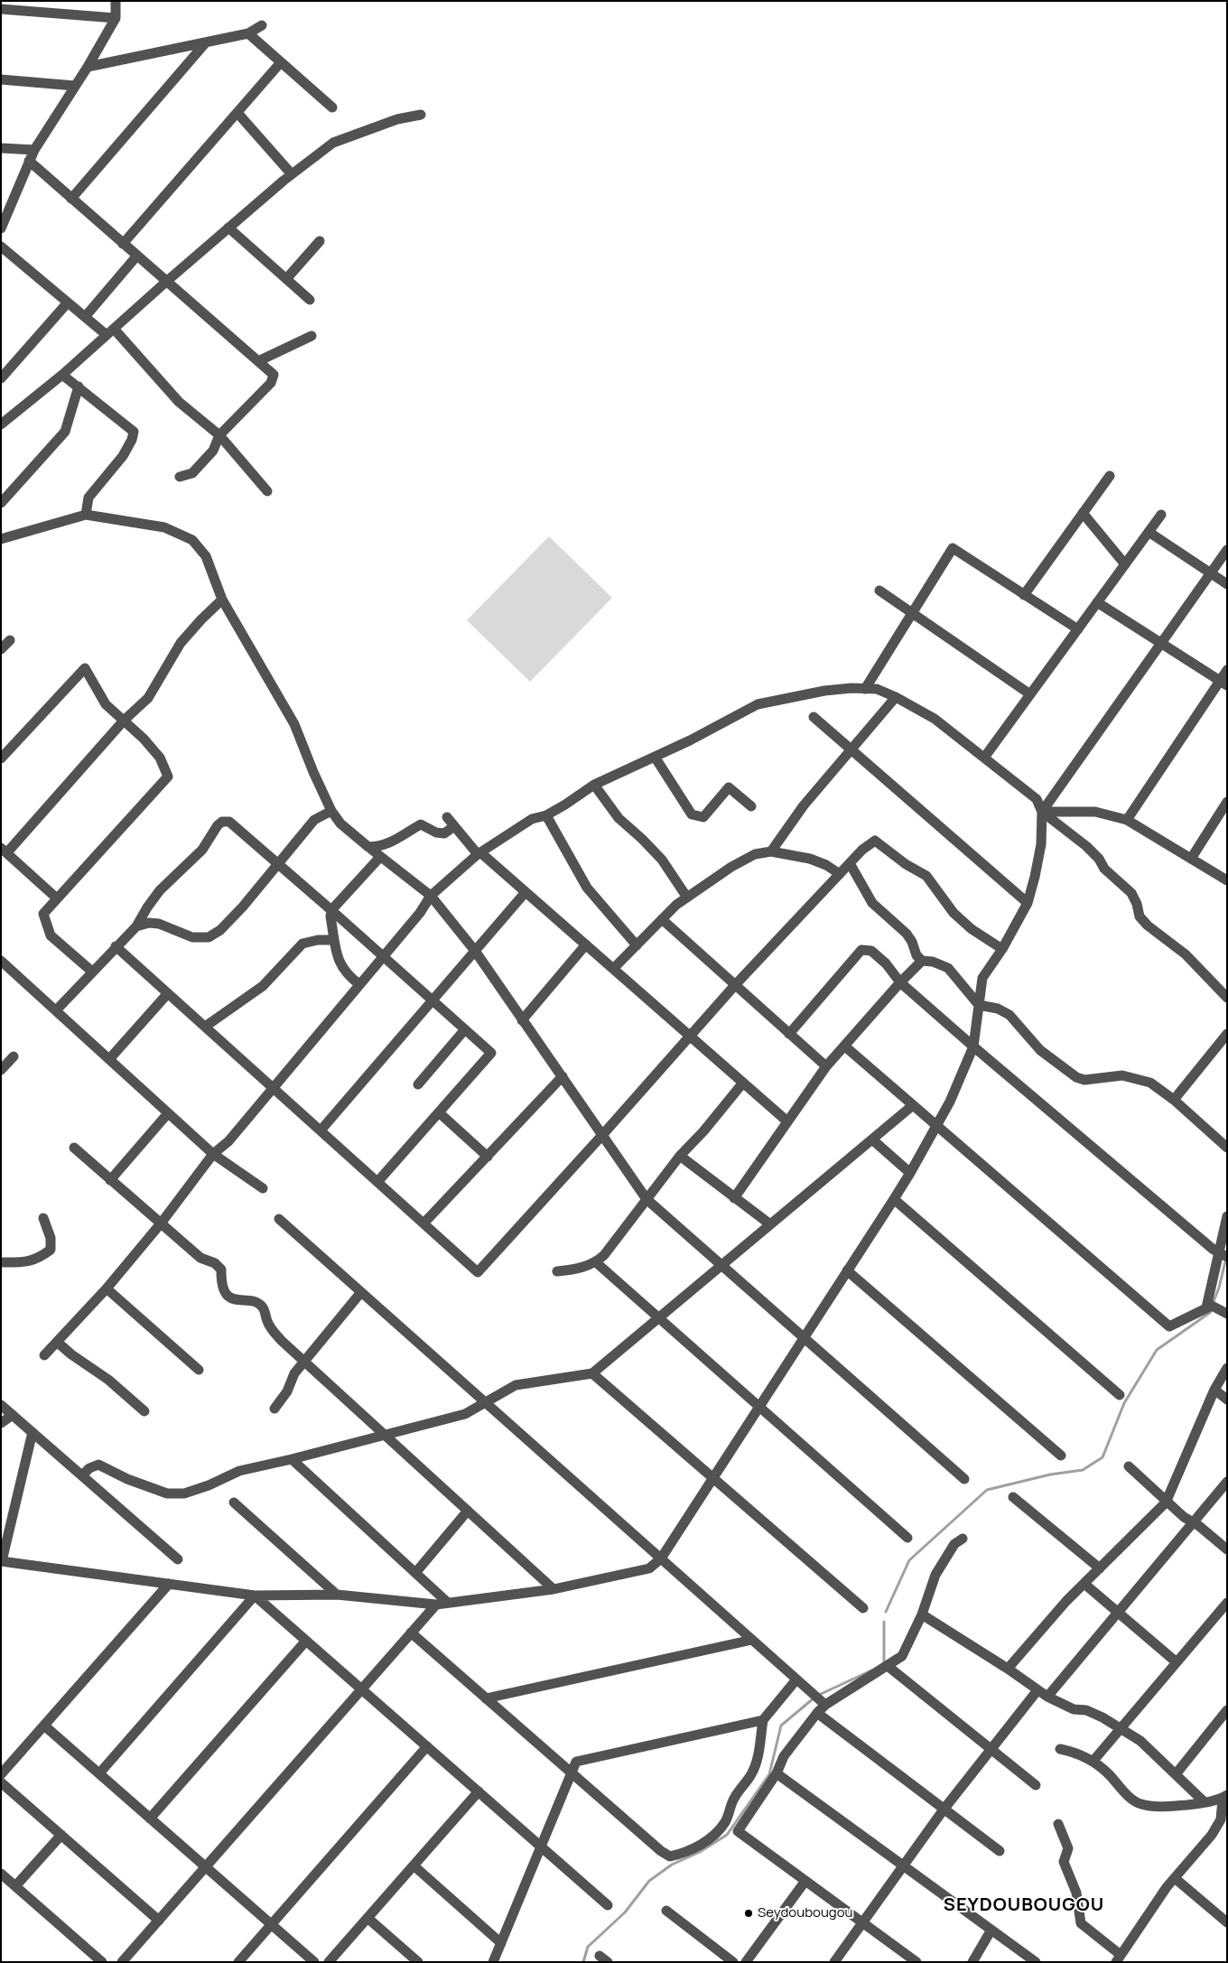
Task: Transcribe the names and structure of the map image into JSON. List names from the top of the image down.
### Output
{
  "districts": ["SEYDOUBOUGOU"],
  "places": ["Seydoubougou"]
}
